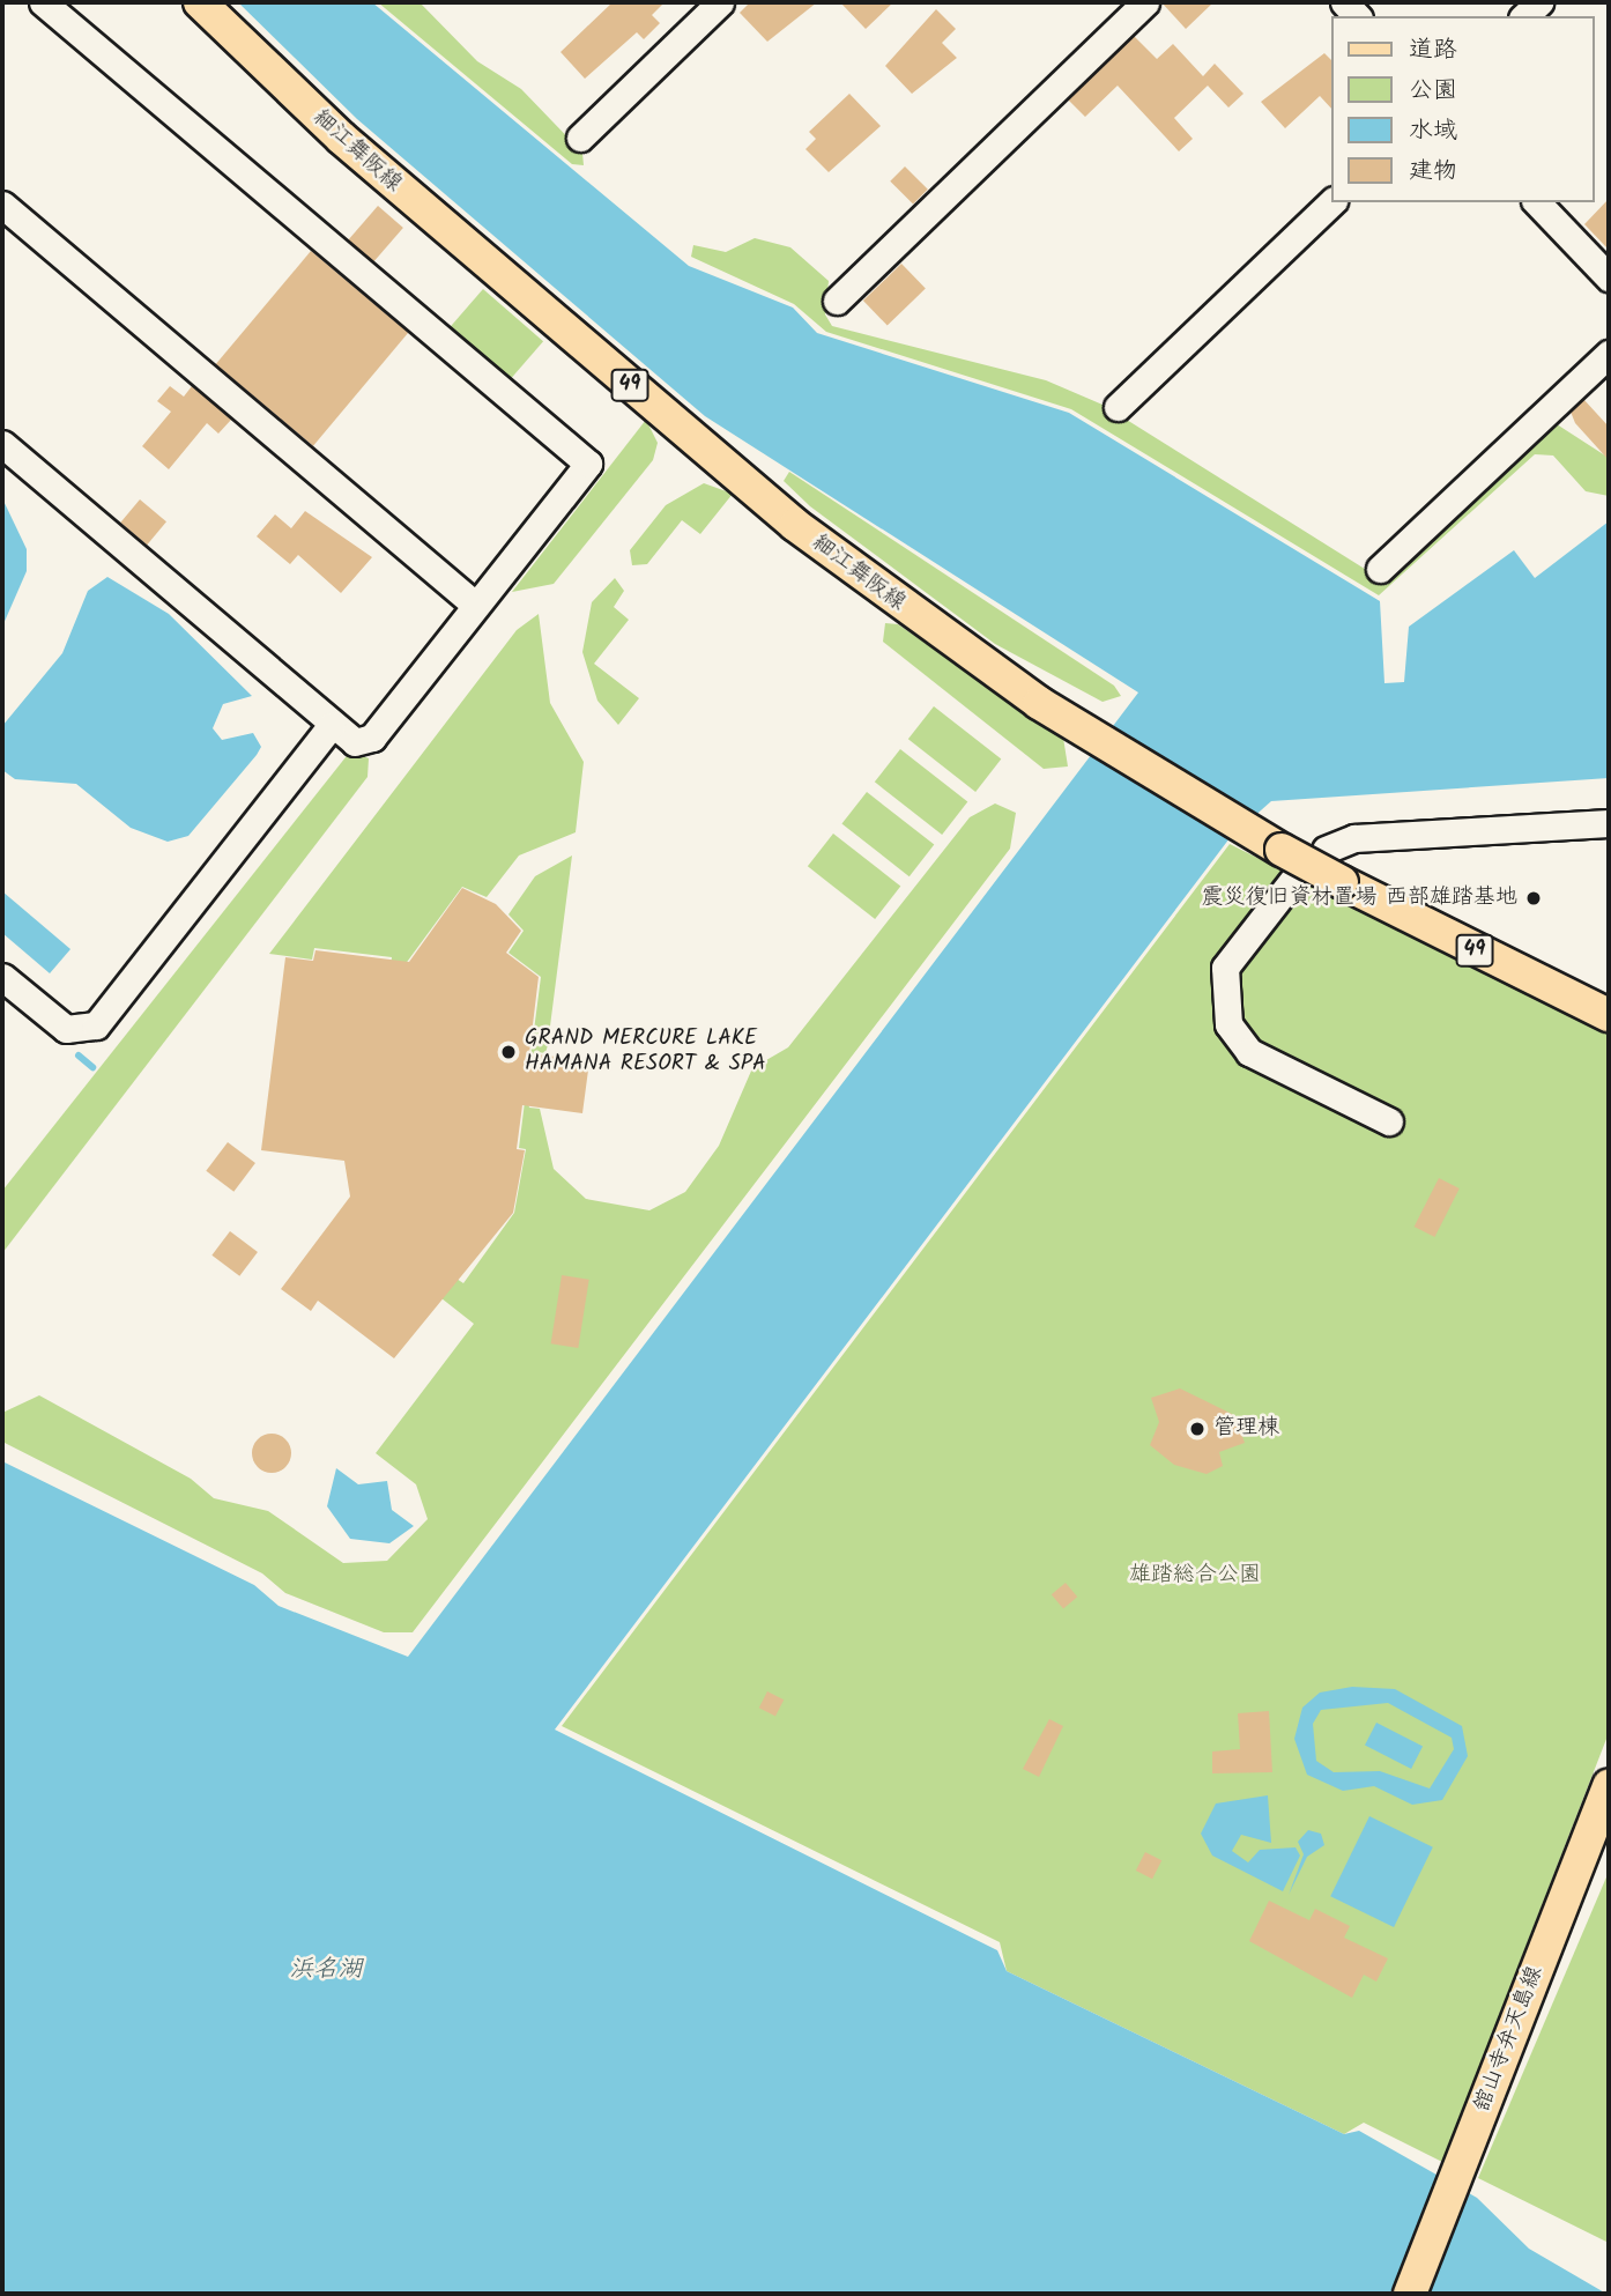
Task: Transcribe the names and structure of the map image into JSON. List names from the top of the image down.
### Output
{
  "streets": {
    "main road": ["細江舞阪線", "49", "舘山寺弁天島線"]
  },
  "water": ["浜名湖"],
  "parks": ["雄踏総合公園"],
  "places": ["震災復旧資材置場 西部雄踏基地", "GRAND MERCURE LAKE HAMANA RESORT & SPA", "管理棟"],
  "legend": [
    "道路",
    "公園",
    "水域",
    "建物"
  ]
}
